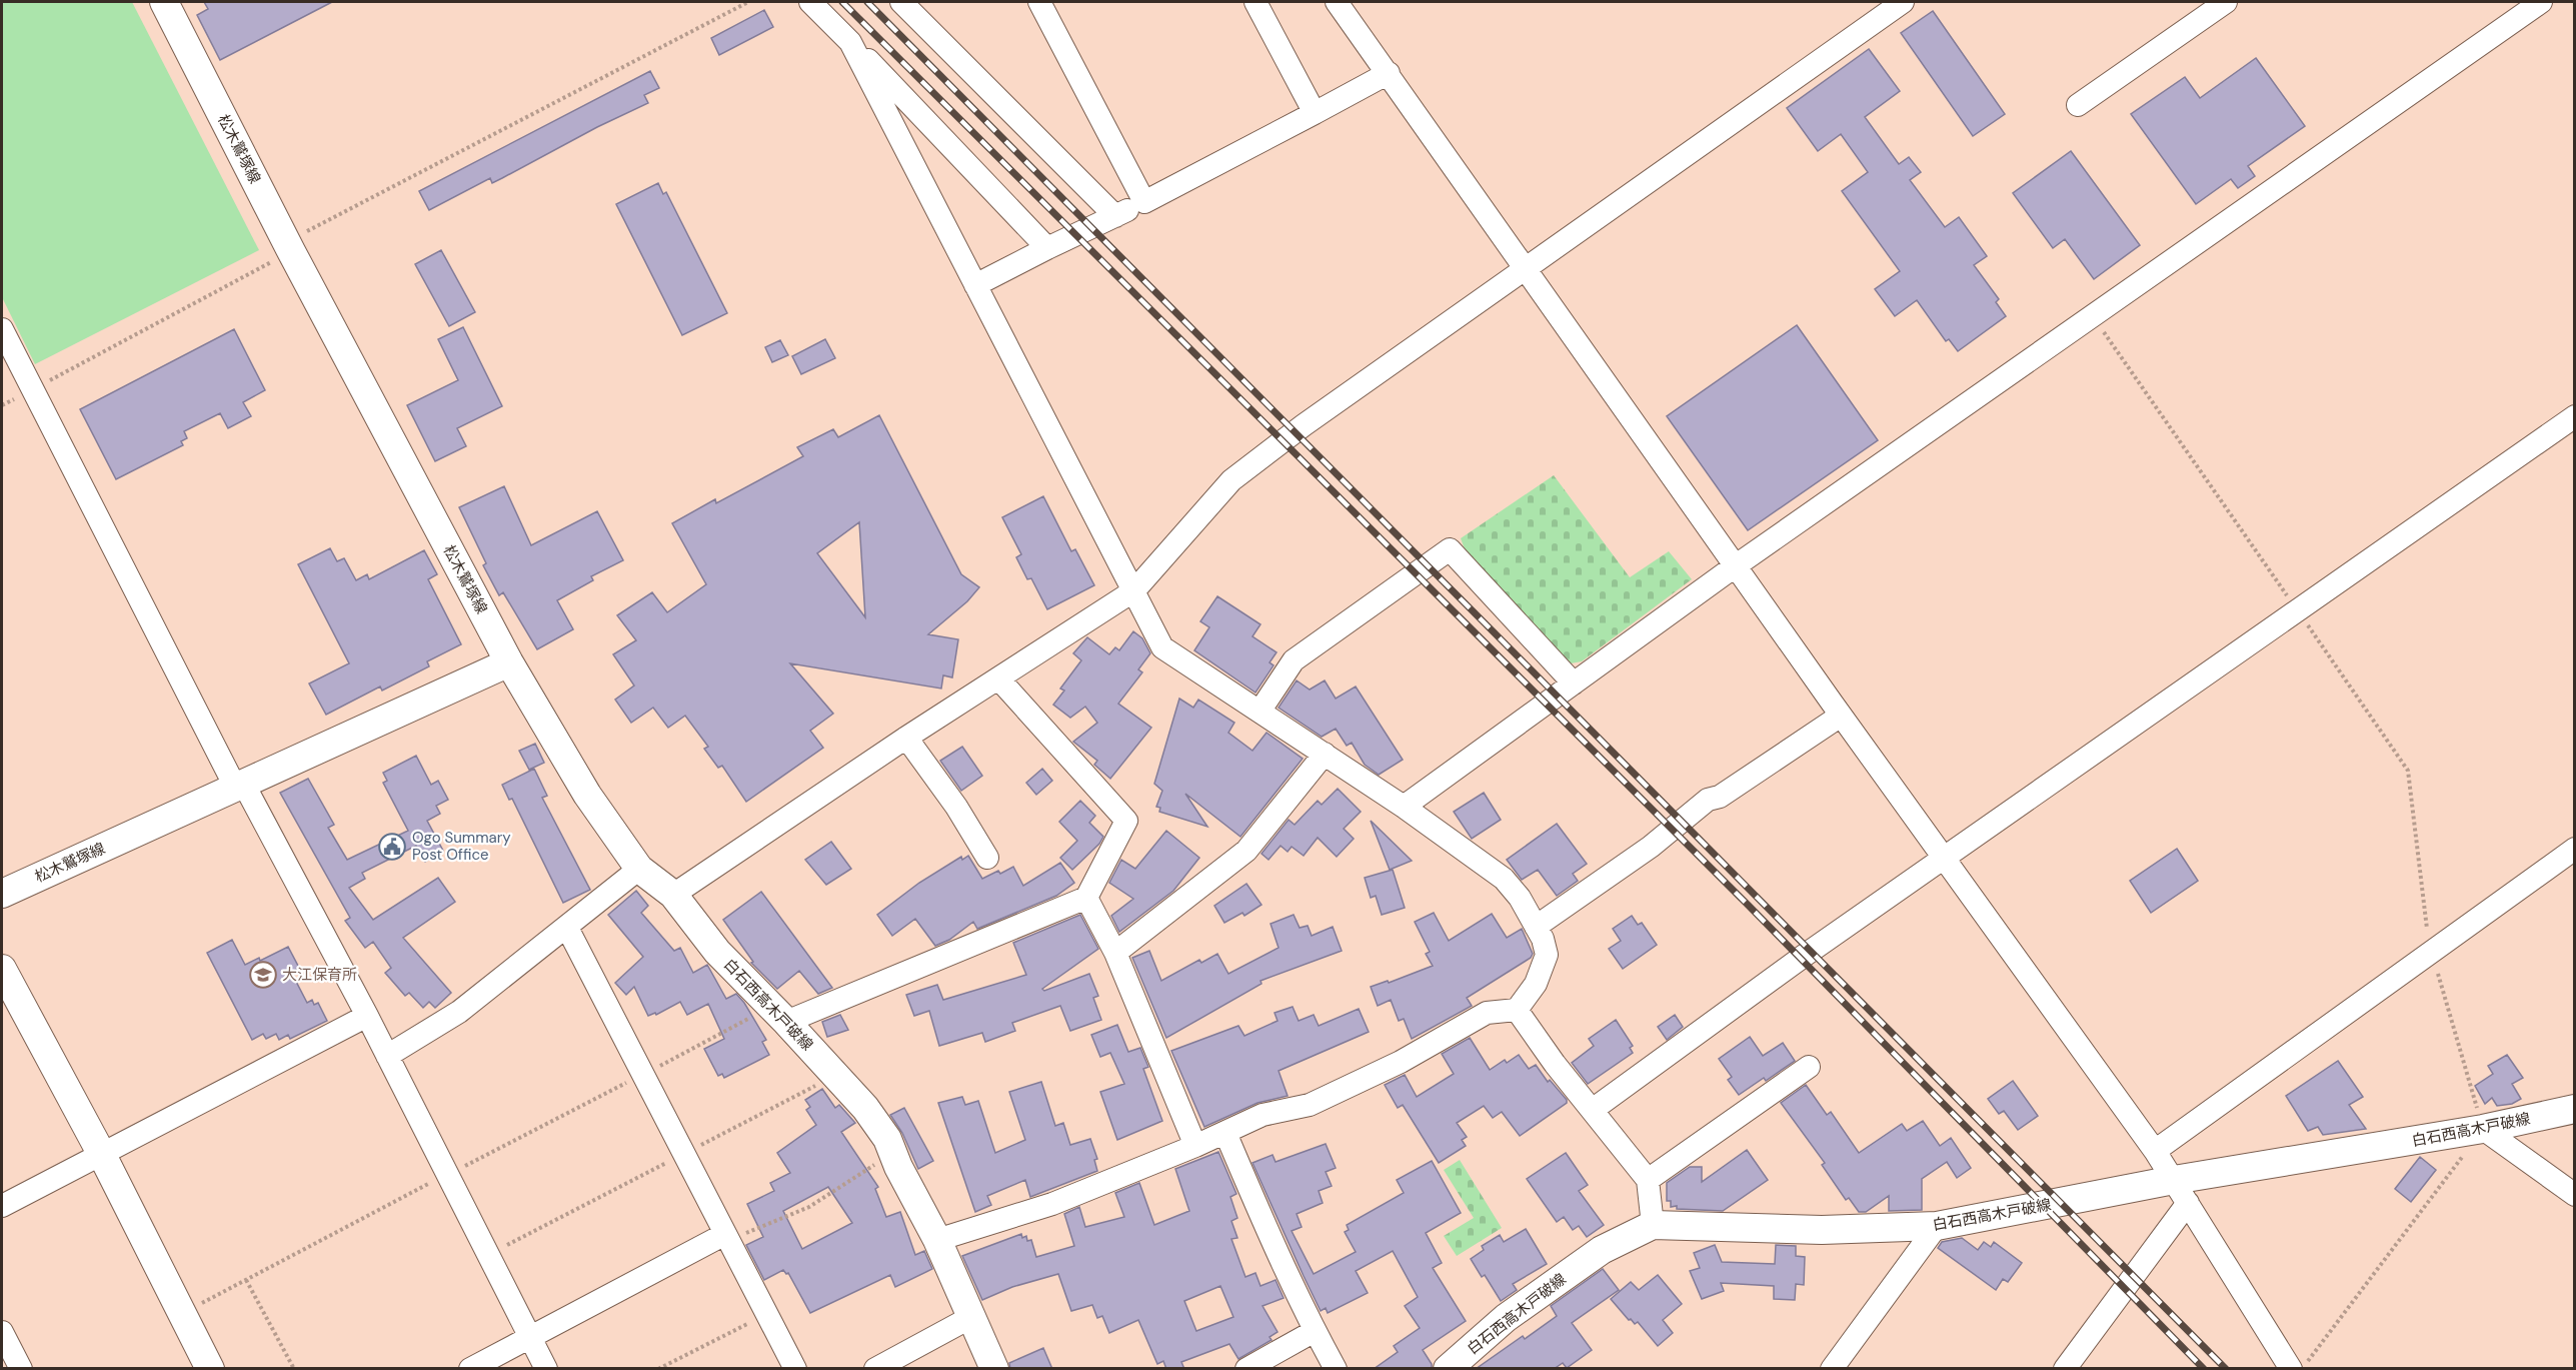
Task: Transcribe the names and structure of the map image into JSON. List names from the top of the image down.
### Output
{
  "streets": {
    "main road": ["松木鷲塚線", "白石西高木戸破線"]
  },
  "crossings": [
    ["松木鷲塚線", "白石西高木戸破線"]
  ],
  "places": {
    "public building": ["Ogo Summary Post Office"],
    "school or university": ["大江保育所"]
  }
}
